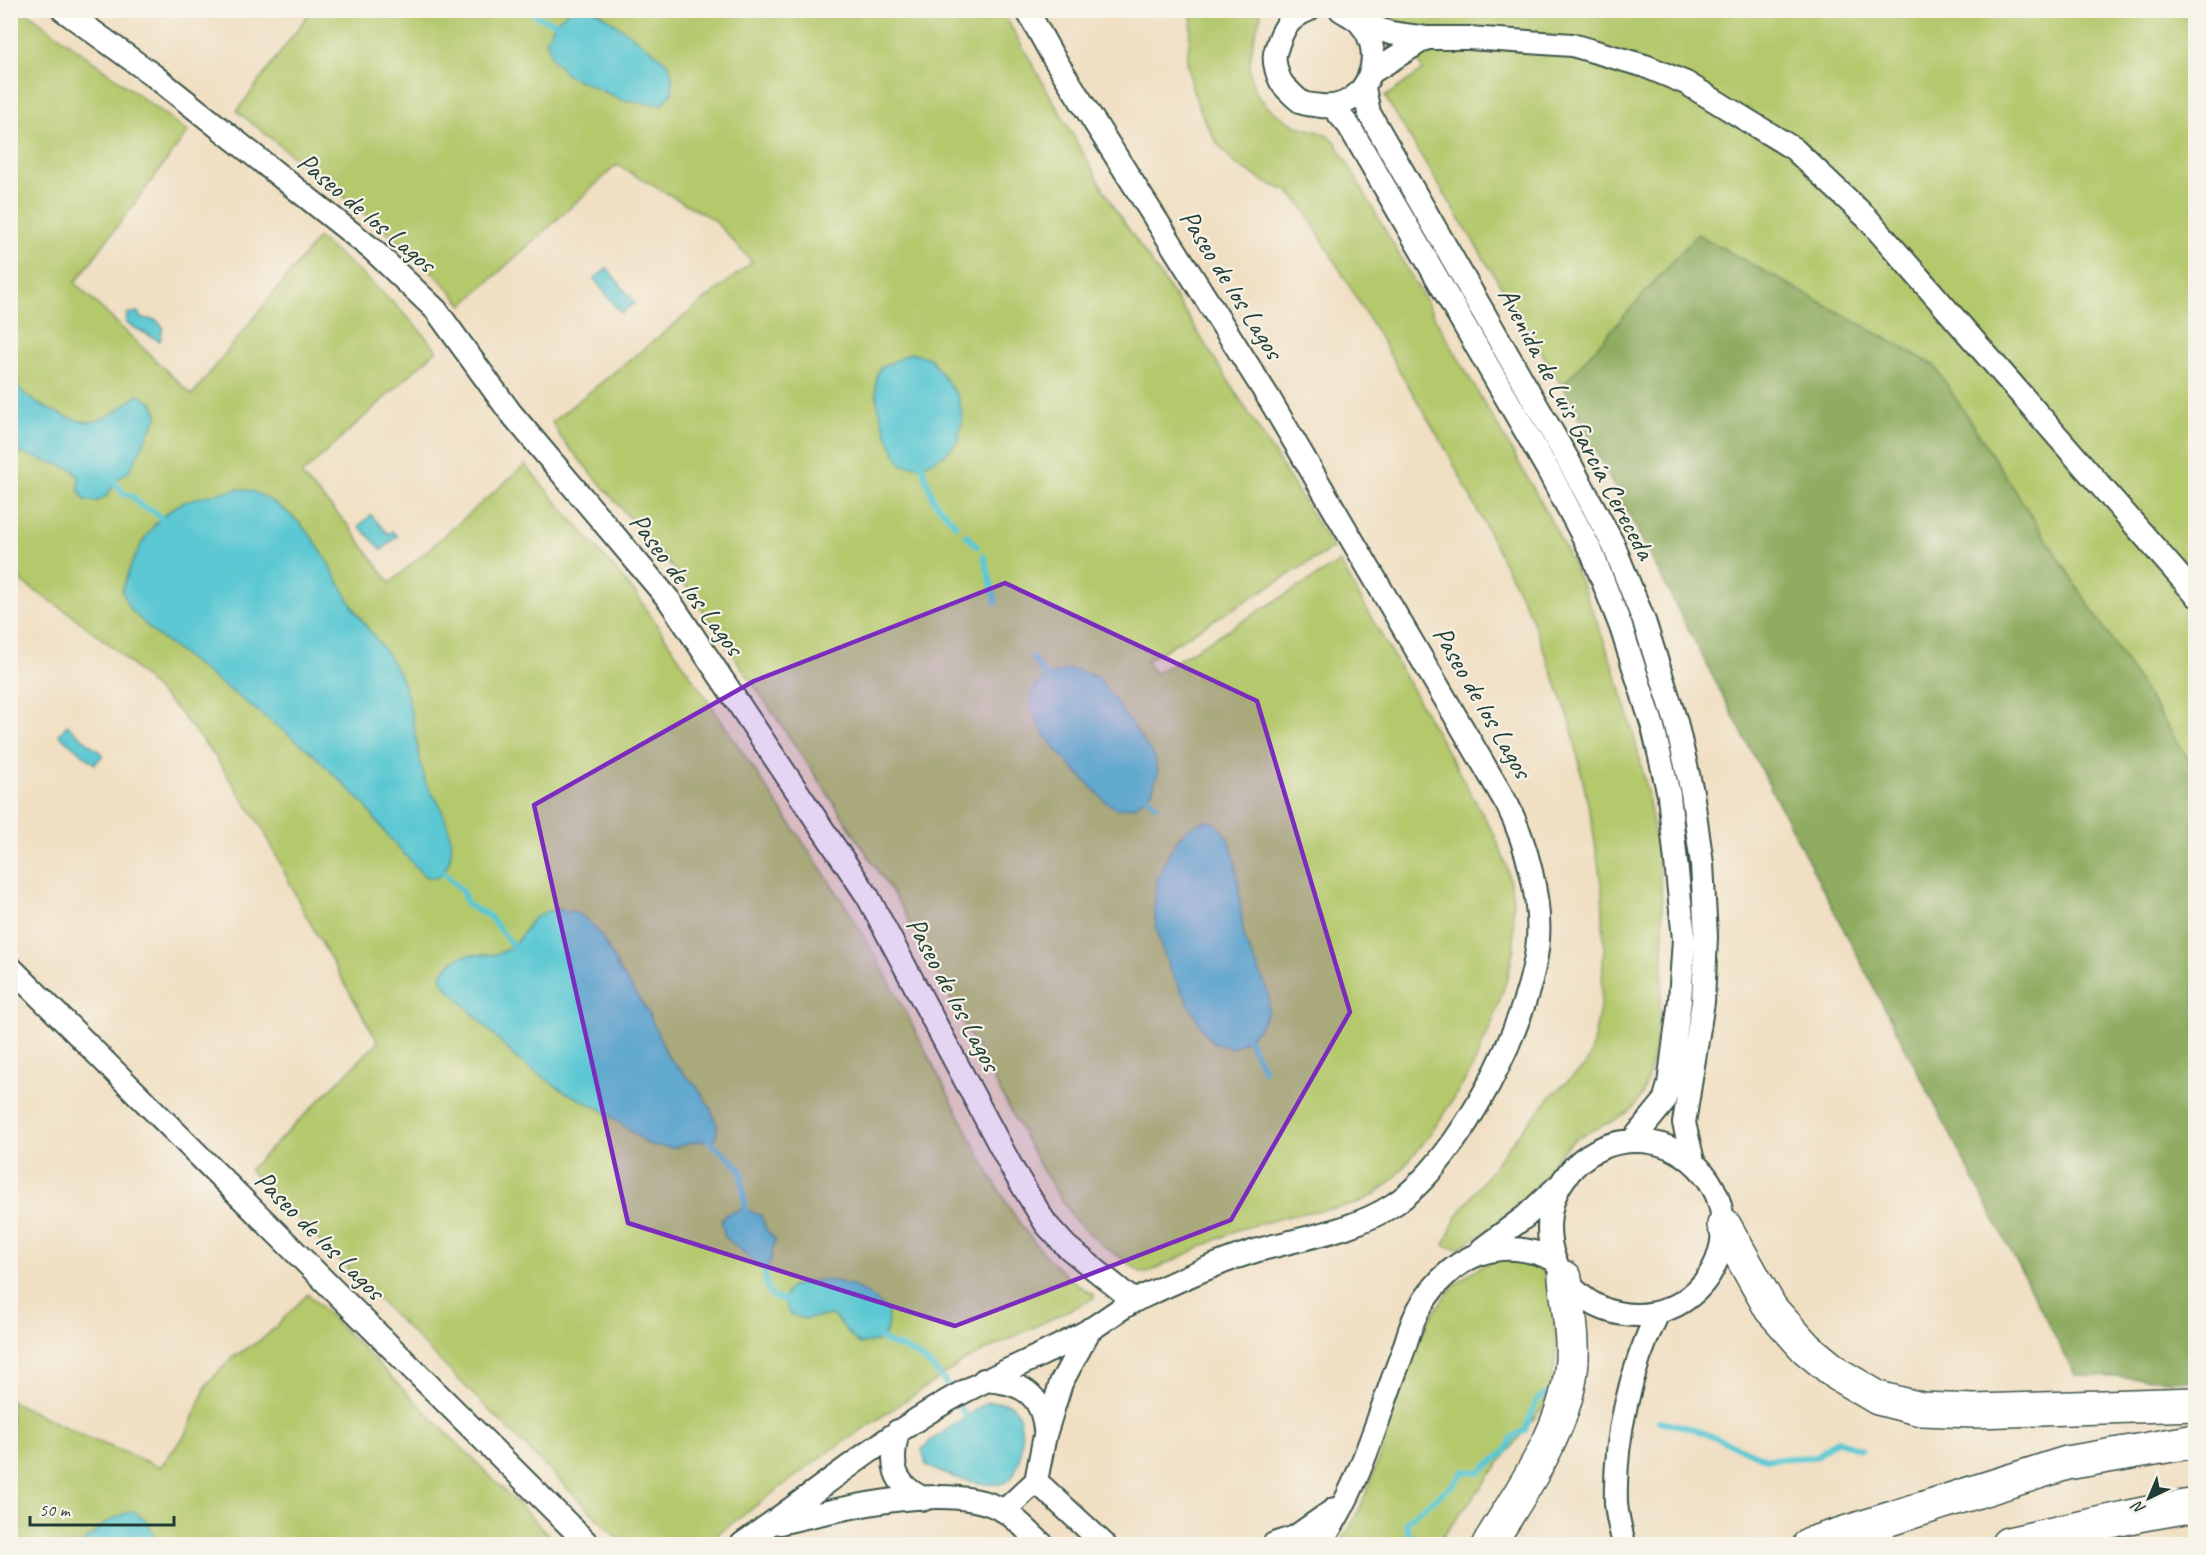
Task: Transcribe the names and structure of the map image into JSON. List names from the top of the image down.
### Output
{
  "streets": {
    "street": ["Paseo de los Lagos", "Avenida de Luis García Cereceda"]
  },
  "scale_bar": "50 m",
  "north": "bottom left"
}
